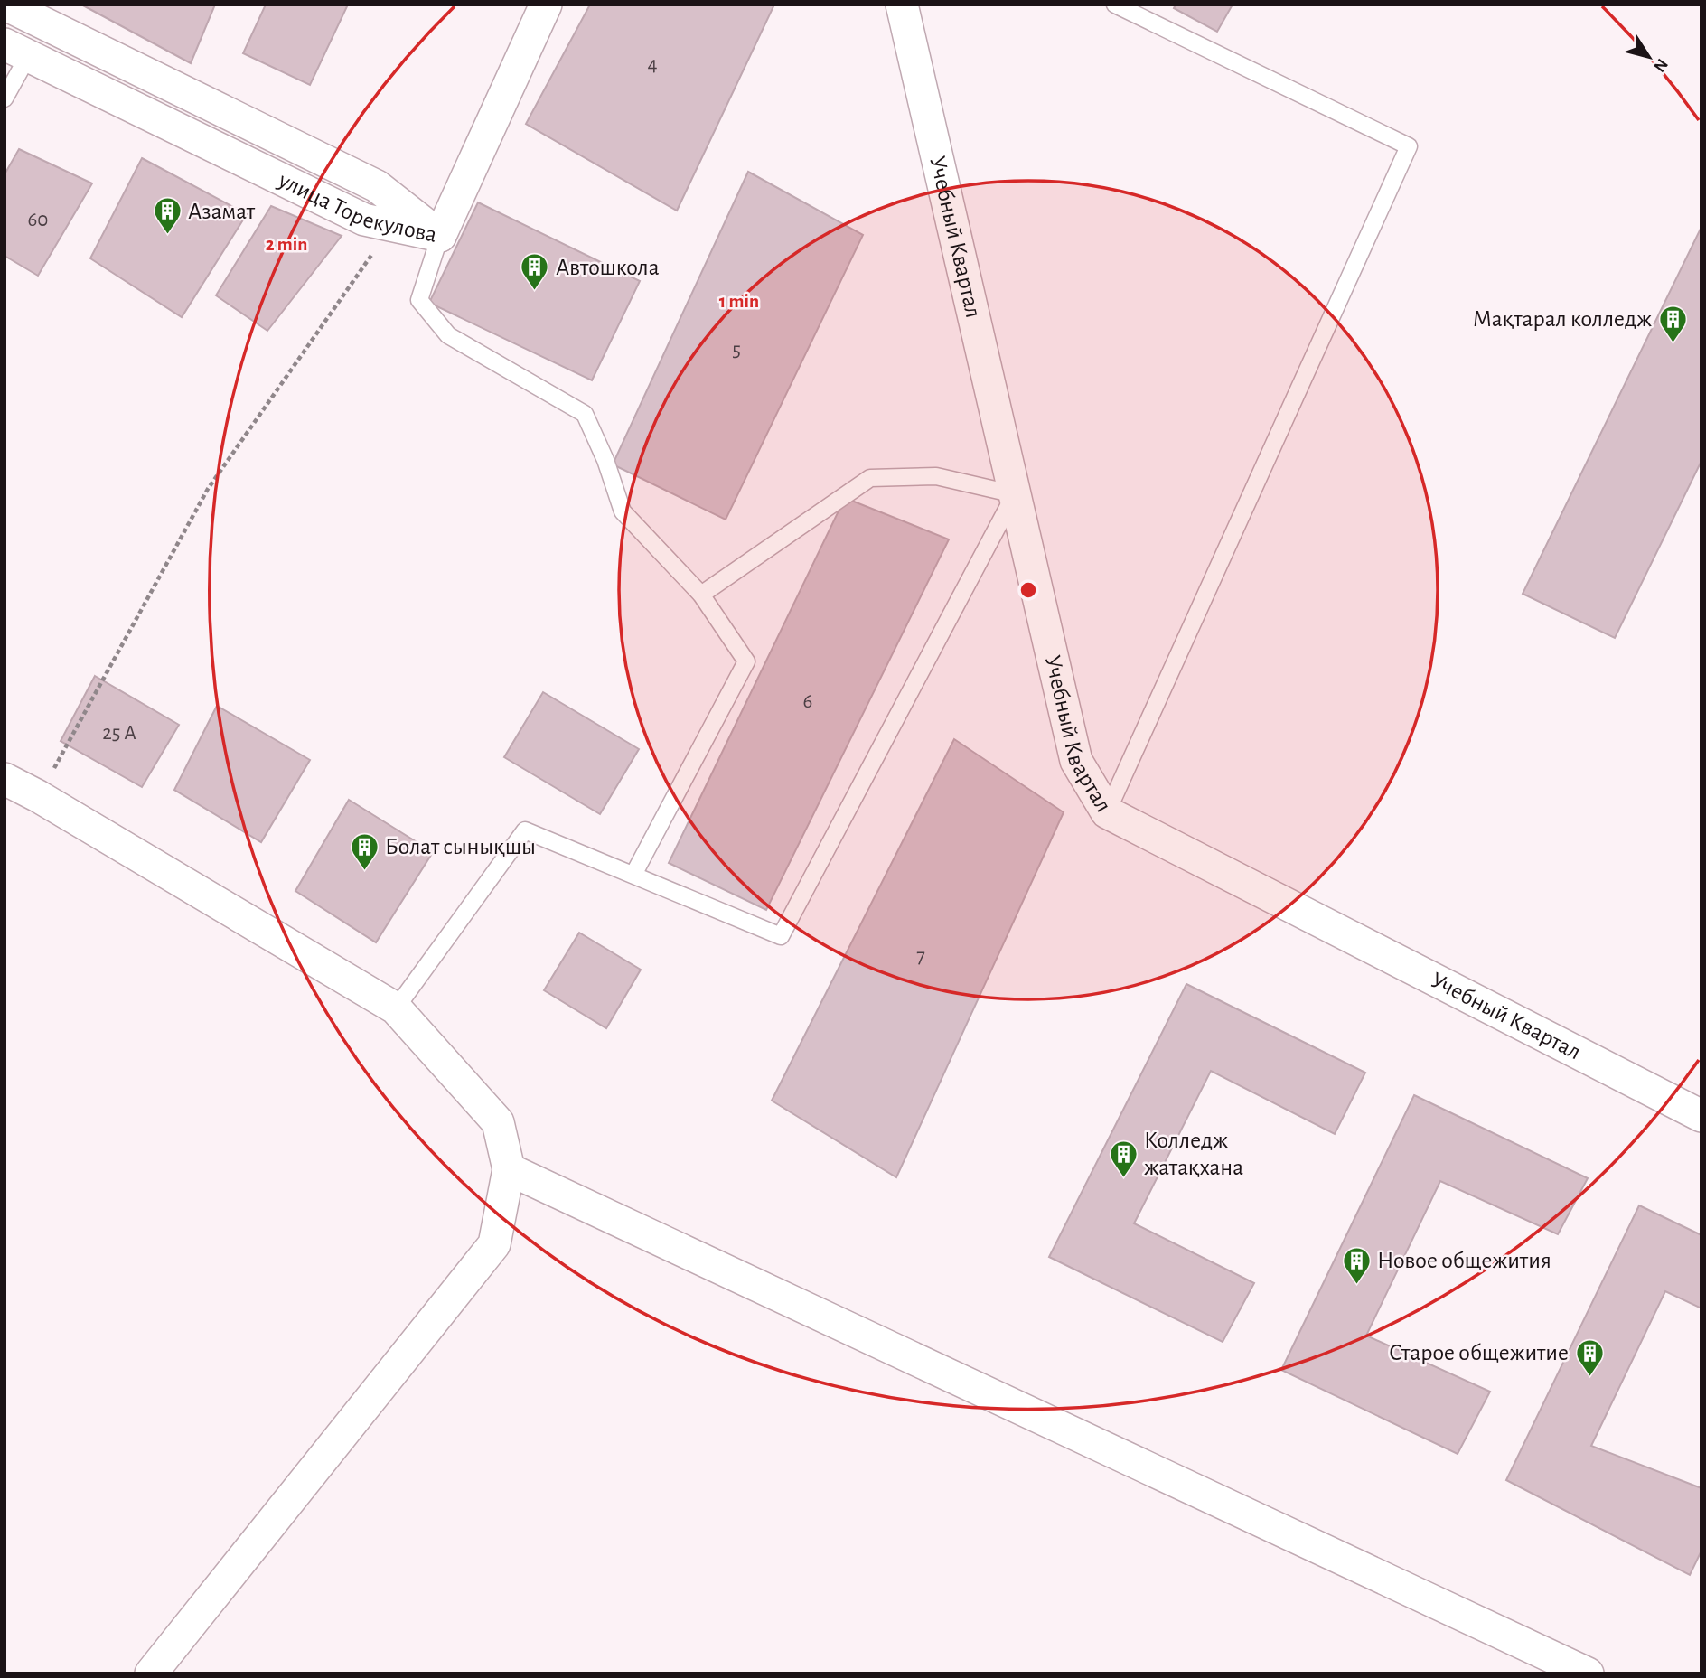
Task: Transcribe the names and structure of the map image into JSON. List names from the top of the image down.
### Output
{
  "streets": {
    "street": ["улица Торекулова", "Учебный Квартал"]
  },
  "places": {
    "building": [
      "Азамат",
      "Автошкола",
      "Мақтарал колледж",
      "Болат сынықшы",
      "Колледж жатақхана",
      "Новое общежития",
      "Старое общежитие"
    ]
  },
  "house_numbers": [
    "4",
    "60",
    "5",
    "6",
    "25 А",
    "7"
  ],
  "north": "bottom right",
  "rings": ["2 min", "1 min"]
}
